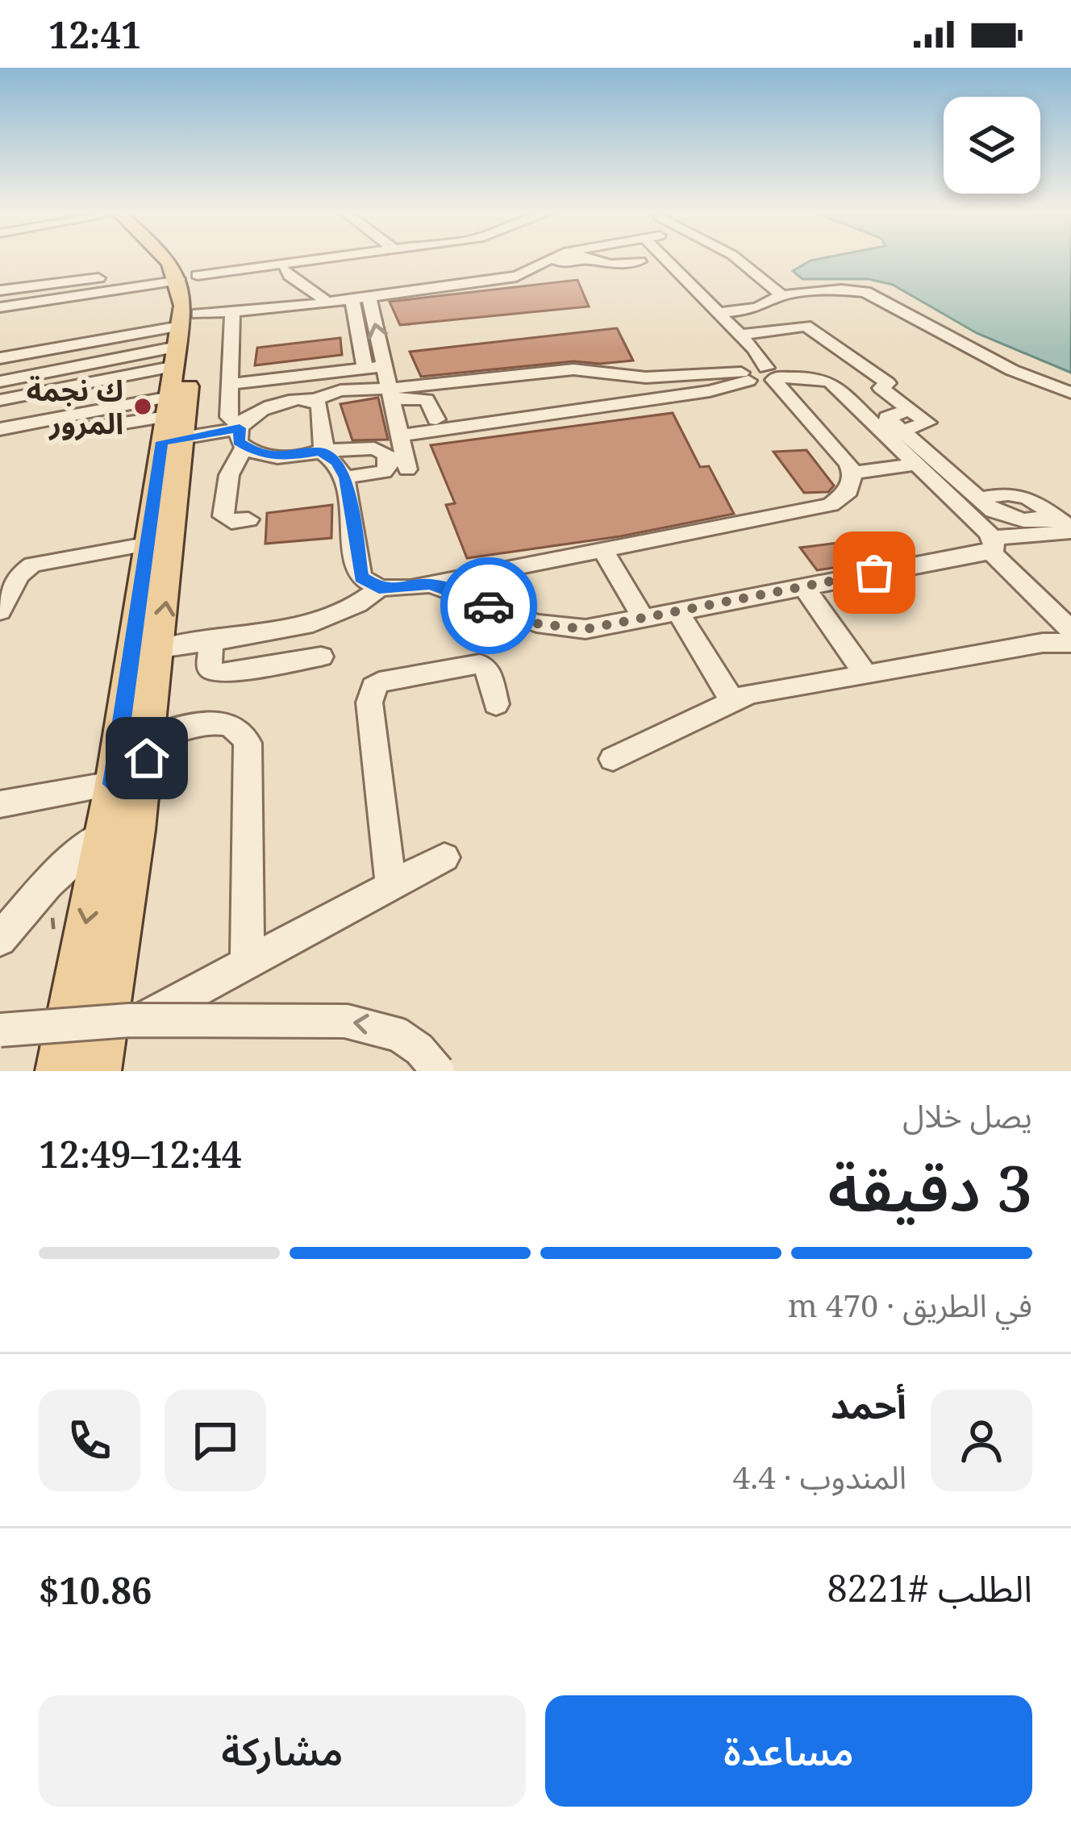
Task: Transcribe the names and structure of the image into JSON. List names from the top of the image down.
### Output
{
  "places": ["ك نجمة المرور"],
  "page": {
    "status": "12:41",
    "heading": ["3 دقيقة", "يصل خلال", "12:44–12:49"],
    "panel": [
      "أحمد",
      "المندوب · 4.4",
      "الطلب #8221",
      "$10.86"
    ],
    "bar": "في الطريق · 470 m",
    "buttons": ["مساعدة", "مشاركة"]
  }
}
